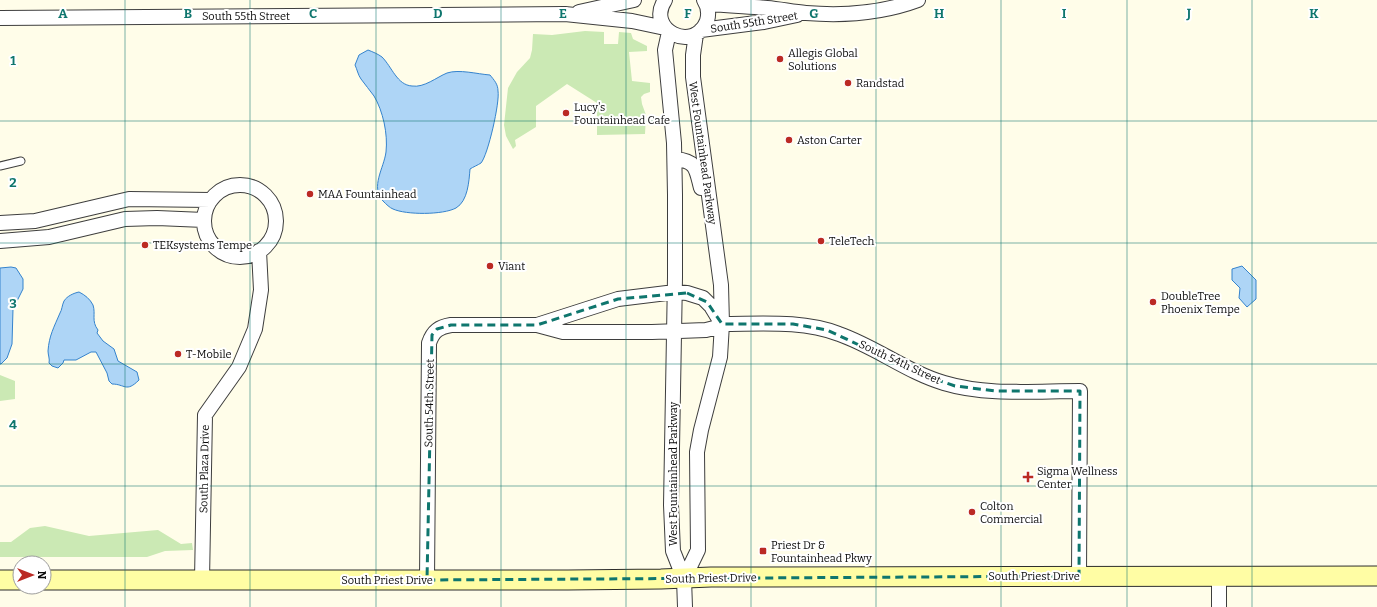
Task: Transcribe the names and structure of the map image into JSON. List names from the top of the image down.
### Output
{
  "streets": {
    "main road": ["South Priest Drive"],
    "street": [
      "South 55th Street",
      "West Fountainhead Parkway",
      "South 54th Street",
      "South Plaza Drive"
    ]
  },
  "crossings": [
    ["South 55th Street", "West Fountainhead Parkway"],
    ["West Fountainhead Parkway", "South 54th Street"],
    ["West Fountainhead Parkway", "South Priest Drive"],
    ["South 54th Street", "South Priest Drive"],
    ["South Plaza Drive", "South Priest Drive"]
  ],
  "places": {
    "other": [
      "Allegis Global Solutions",
      "Randstad",
      "Lucy's Fountainhead Cafe",
      "Aston Carter",
      "MAA Fountainhead",
      "TeleTech",
      "TEKsystems Tempe",
      "Viant",
      "DoubleTree Phoenix Tempe",
      "T-Mobile",
      "Colton Commercial"
    ],
    "health": ["Sigma Wellness Center"],
    "transit": ["Priest Dr & Fountainhead Pkwy"]
  },
  "north": "right",
  "grid": {
    "columns": [
      "A",
      "B",
      "C",
      "D",
      "E",
      "F",
      "G",
      "H",
      "I",
      "J",
      "K"
    ],
    "rows": [
      "1",
      "2",
      "3",
      "4"
    ]
  }
}
